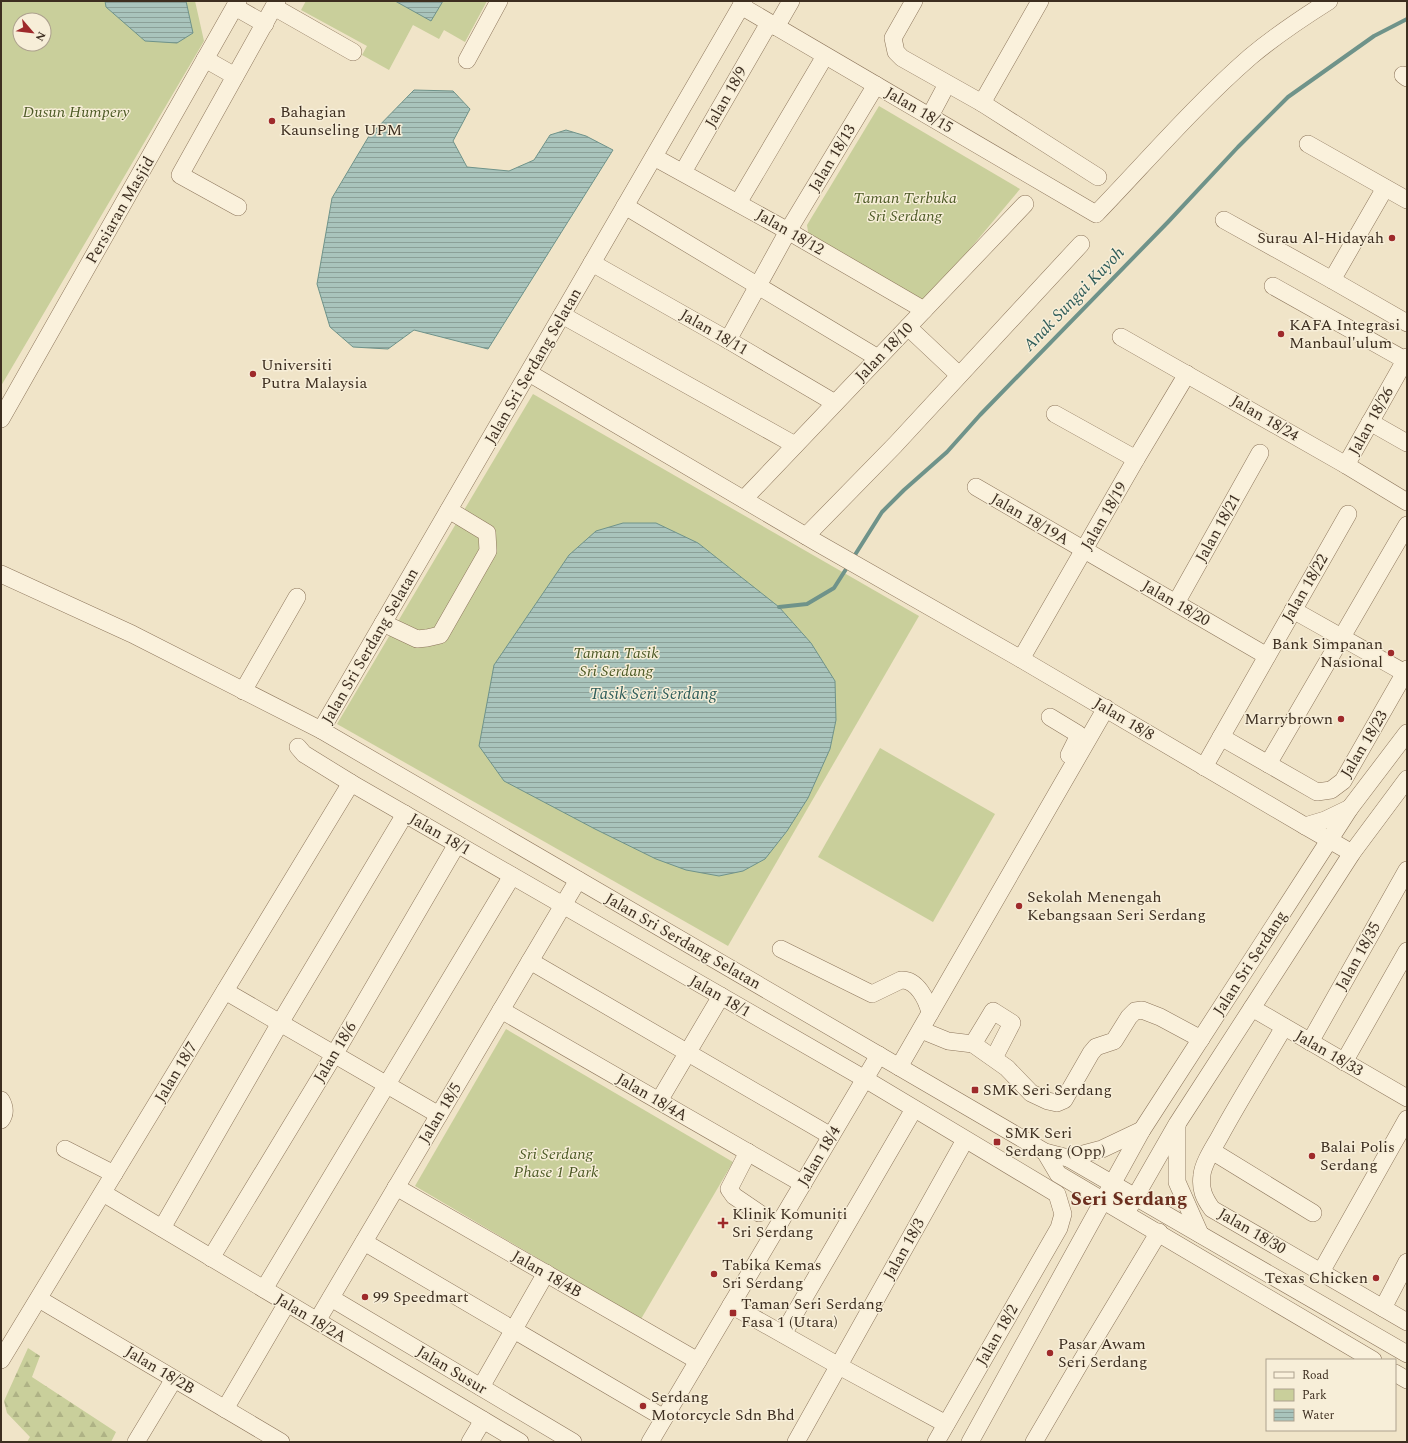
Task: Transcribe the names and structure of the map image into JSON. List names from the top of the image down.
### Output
{
  "streets": {
    "street": [
      "Jalan 18/9",
      "Jalan 18/15",
      "Jalan 18/13",
      "Persiaran Masjid",
      "Jalan 18/12",
      "Jalan 18/11",
      "Jalan 18/10",
      "Jalan Sri Serdang Selatan",
      "Jalan 18/24",
      "Jalan 18/26",
      "Jalan 18/19",
      "Jalan 18/19A",
      "Jalan 18/21",
      "Jalan 18/22",
      "Jalan 18/20",
      "Jalan 18/8",
      "Jalan 18/23",
      "Jalan 18/1",
      "Jalan 18/35",
      "Jalan Sri Serdang",
      "Jalan 18/6",
      "Jalan 18/33",
      "Jalan 18/7",
      "Jalan 18/4A",
      "Jalan 18/5",
      "Jalan 18/4",
      "Jalan 18/30",
      "Jalan 18/3",
      "Jalan 18/4B",
      "Jalan 18/2A",
      "Jalan 18/2",
      "Jalan 18/2B",
      "Jalan Susur"
    ]
  },
  "crossings": [
    ["Jalan 18/9", "Jalan 18/15"],
    ["Jalan 18/9", "Jalan 18/12"],
    ["Jalan 18/15", "Jalan 18/13"],
    ["Jalan 18/15", "Jalan Sri Serdang Selatan"],
    ["Jalan 18/13", "Jalan 18/12"],
    ["Jalan 18/13", "Jalan 18/11"],
    ["Jalan 18/12", "Jalan 18/10"],
    ["Jalan 18/12", "Jalan Sri Serdang Selatan"],
    ["Jalan 18/11", "Jalan 18/10"],
    ["Jalan 18/11", "Jalan Sri Serdang Selatan"],
    ["Jalan 18/10", "Jalan 18/8"],
    ["Jalan Sri Serdang Selatan", "Jalan 18/8"],
    ["Jalan Sri Serdang Selatan", "Jalan Sri Serdang"],
    ["Jalan Sri Serdang Selatan", "Jalan 18/5"],
    ["Jalan Sri Serdang Selatan", "Jalan 18/4"],
    ["Jalan 18/24", "Jalan 18/26"],
    ["Jalan 18/24", "Jalan 18/19"],
    ["Jalan 18/19", "Jalan 18/19A"],
    ["Jalan 18/19", "Jalan 18/20"],
    ["Jalan 18/19", "Jalan 18/8"],
    ["Jalan 18/19A", "Jalan 18/20"],
    ["Jalan 18/21", "Jalan 18/20"],
    ["Jalan 18/22", "Jalan 18/20"],
    ["Jalan 18/22", "Jalan 18/8"],
    ["Jalan 18/22", "Jalan 18/23"],
    ["Jalan 18/8", "Jalan Sri Serdang"],
    ["Jalan 18/1", "Jalan 18/6"],
    ["Jalan 18/1", "Jalan 18/7"],
    ["Jalan 18/1", "Jalan 18/5"],
    ["Jalan 18/1", "Jalan 18/4"],
    ["Jalan 18/1", "Jalan 18/3"],
    ["Jalan 18/1", "Jalan 18/2"],
    ["Jalan 18/35", "Jalan 18/33"],
    ["Jalan Sri Serdang", "Jalan 18/33"],
    ["Jalan 18/6", "Jalan 18/2A"],
    ["Jalan 18/33", "Jalan 18/30"],
    ["Jalan 18/7", "Jalan 18/2A"],
    ["Jalan 18/7", "Jalan 18/2B"],
    ["Jalan 18/4A", "Jalan 18/5"],
    ["Jalan 18/4A", "Jalan 18/4"],
    ["Jalan 18/5", "Jalan 18/4B"],
    ["Jalan 18/5", "Jalan 18/2A"],
    ["Jalan 18/5", "Jalan Susur"],
    ["Jalan 18/4", "Jalan 18/4B"]
  ],
  "districts": ["Seri Serdang"],
  "water": ["Anak Sungai Kuyoh", "Tasik Seri Serdang"],
  "parks": [
    "Dusun Humpery",
    "Taman Terbuka Sri Serdang",
    "Taman Tasik Sri Serdang",
    "Sri Serdang Phase 1 Park"
  ],
  "places": {
    "other": [
      "Bahagian Kaunseling UPM",
      "Surau Al-Hidayah",
      "KAFA Integrasi Manbaul'ulum",
      "Universiti Putra Malaysia",
      "Bank Simpanan Nasional",
      "Marrybrown",
      "Sekolah Menengah Kebangsaan Seri Serdang",
      "Balai Polis Serdang",
      "Tabika Kemas Sri Serdang",
      "Texas Chicken",
      "99 Speedmart",
      "Pasar Awam Seri Serdang",
      "Serdang Motorcycle Sdn Bhd"
    ],
    "transit": ["SMK Seri Serdang", "SMK Seri Serdang (Opp)", "Taman Seri Serdang Fasa 1 (Utara)"],
    "health": ["Klinik Komuniti Sri Serdang"]
  },
  "legend": ["Road", "Park", "Water"],
  "north": "bottom right"
}
